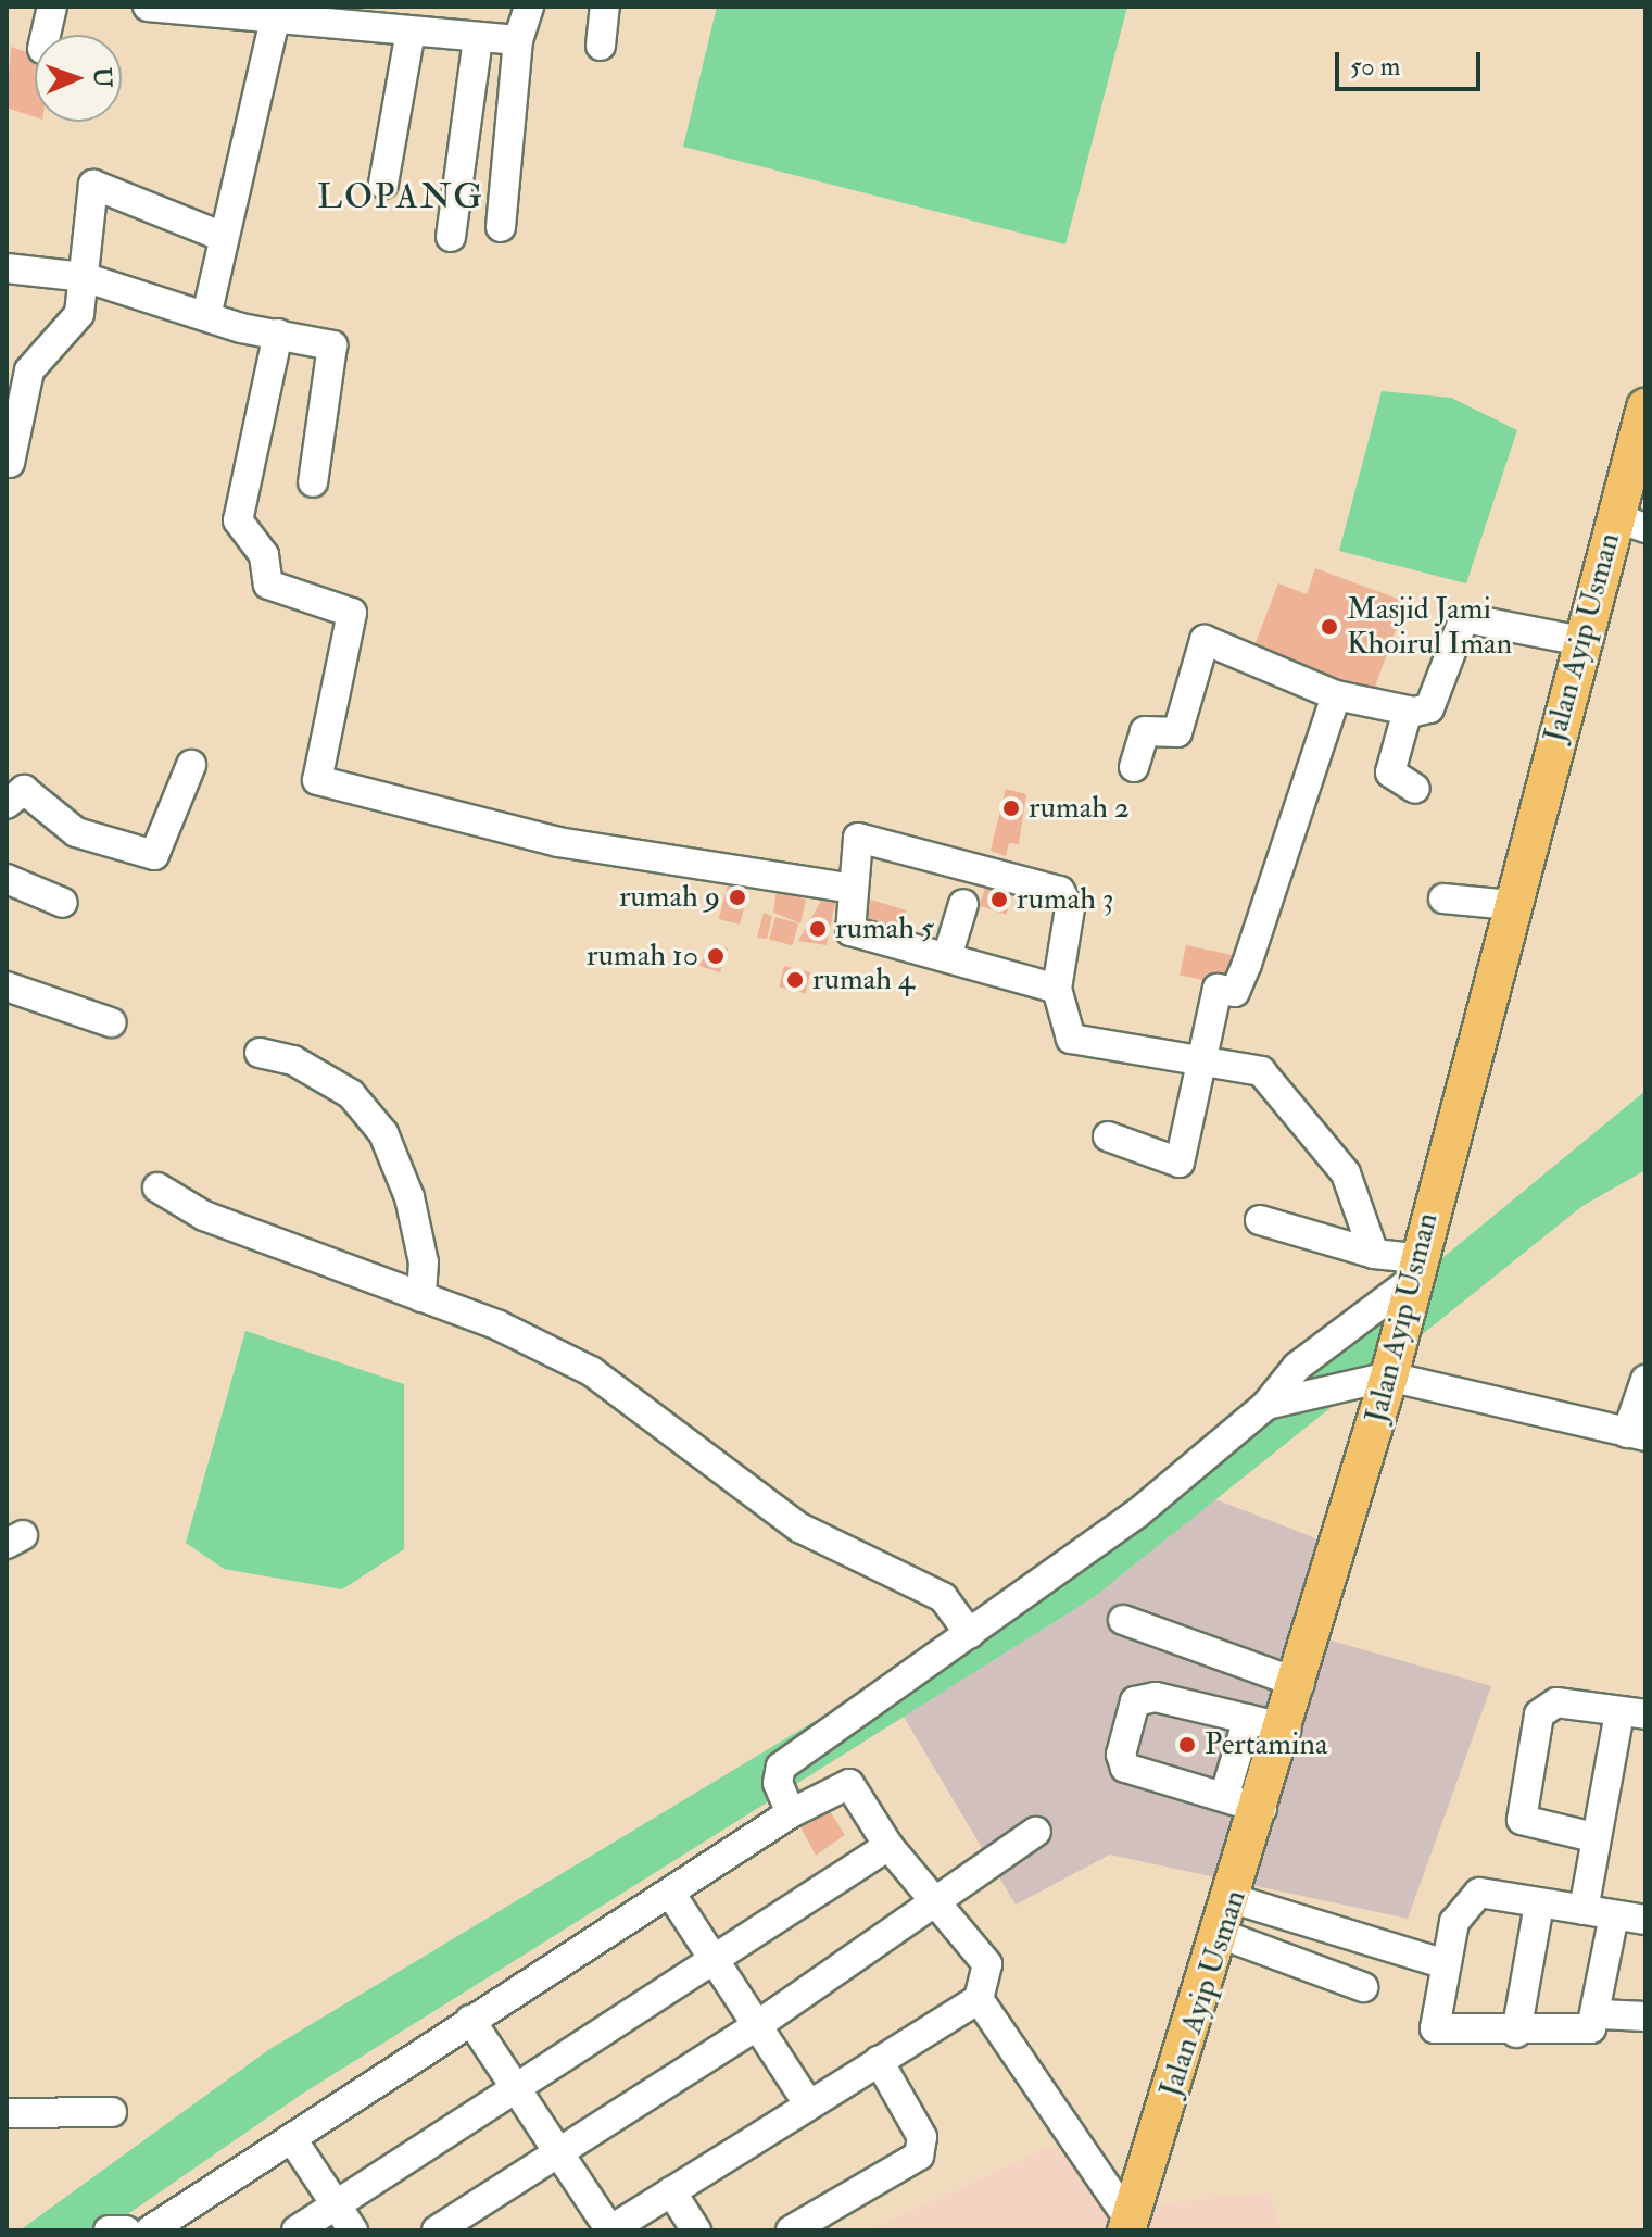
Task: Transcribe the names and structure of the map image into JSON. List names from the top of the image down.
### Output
{
  "streets": {
    "main road": ["Jalan Ayip Usman"]
  },
  "districts": ["LOPANG"],
  "places": [
    "Masjid Jami Khoirul Iman",
    "rumah 2",
    "rumah 9",
    "rumah 3",
    "rumah 5",
    "rumah 10",
    "rumah 4",
    "Pertamina"
  ],
  "scale_bar": "50 m",
  "north": "right"
}
